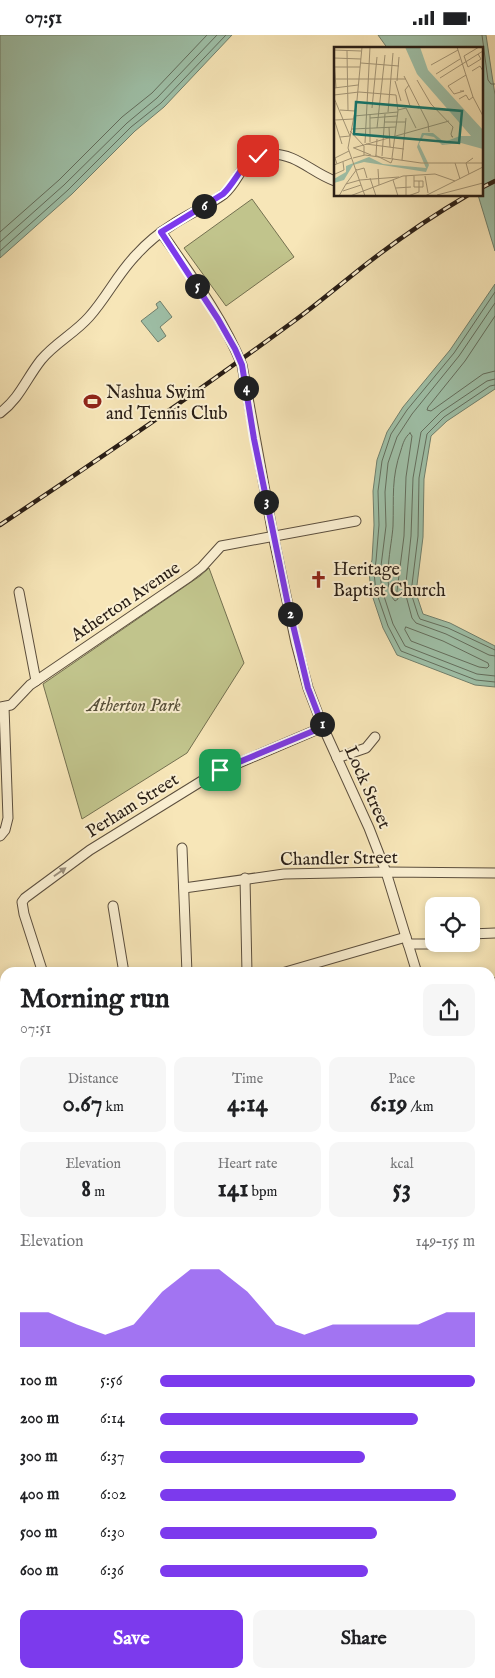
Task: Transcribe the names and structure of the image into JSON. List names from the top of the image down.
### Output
{
  "streets": {
    "street": [
      "Atherton Avenue",
      "Lock Street",
      "Perham Street",
      "Chandler Street"
    ]
  },
  "crossings": [
    ["Atherton Avenue", "Lock Street"],
    ["Lock Street", "Perham Street"],
    ["Lock Street", "Chandler Street"]
  ],
  "one_way": ["Perham Street"],
  "parks": ["Atherton Park"],
  "places": {
    "sports": ["Nashua Swim and Tennis Club"],
    "church": ["Heritage Baptist Church"]
  },
  "page": {
    "status": "07:51",
    "pins": [
      "6",
      "5",
      "4",
      "3",
      "2",
      "1"
    ],
    "heading": ["Morning run", "07:51"],
    "stats": [
      ["Distance", "0.67 km"],
      ["Time", "4:14"],
      ["Pace", "6:19 /km"],
      ["Elevation", "8 m"],
      ["Heart rate", "141 bpm"],
      ["kcal", "53"]
    ],
    "chart": ["Elevation", "149–155 m"],
    "list": [
      {
        "name": "100 m",
        "note": "5:56"
      },
      {
        "name": "200 m",
        "note": "6:14"
      },
      {
        "name": "300 m",
        "note": "6:37"
      },
      {
        "name": "400 m",
        "note": "6:02"
      },
      {
        "name": "500 m",
        "note": "6:30"
      },
      {
        "name": "600 m",
        "note": "6:36"
      }
    ],
    "buttons": ["Save", "Share"]
  }
}
